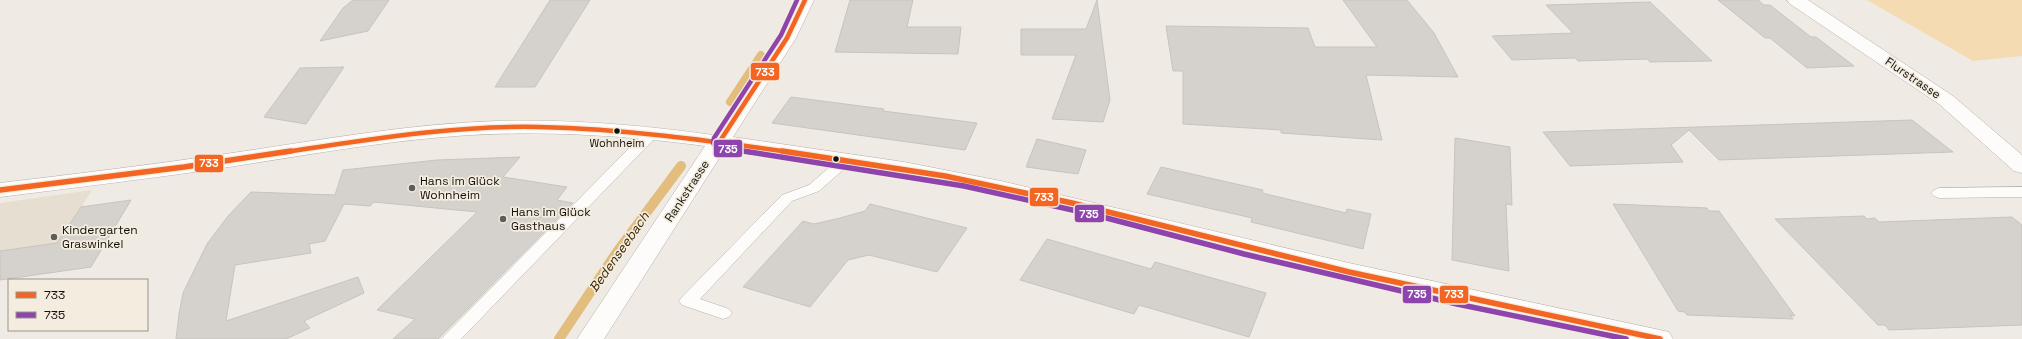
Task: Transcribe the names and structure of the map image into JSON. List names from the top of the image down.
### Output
{
  "streets": {
    "street": ["Flurstrasse", "Rankstrasse"]
  },
  "water": ["Bedenseebach"],
  "places": [
    "Wohnheim",
    "Hans im Glück Wohnheim",
    "Hans im Glück Gasthaus",
    "Kindergarten Graswinkel"
  ],
  "lines": ["transit line 733", "transit line 735"],
  "legend": ["733", "735"]
}
